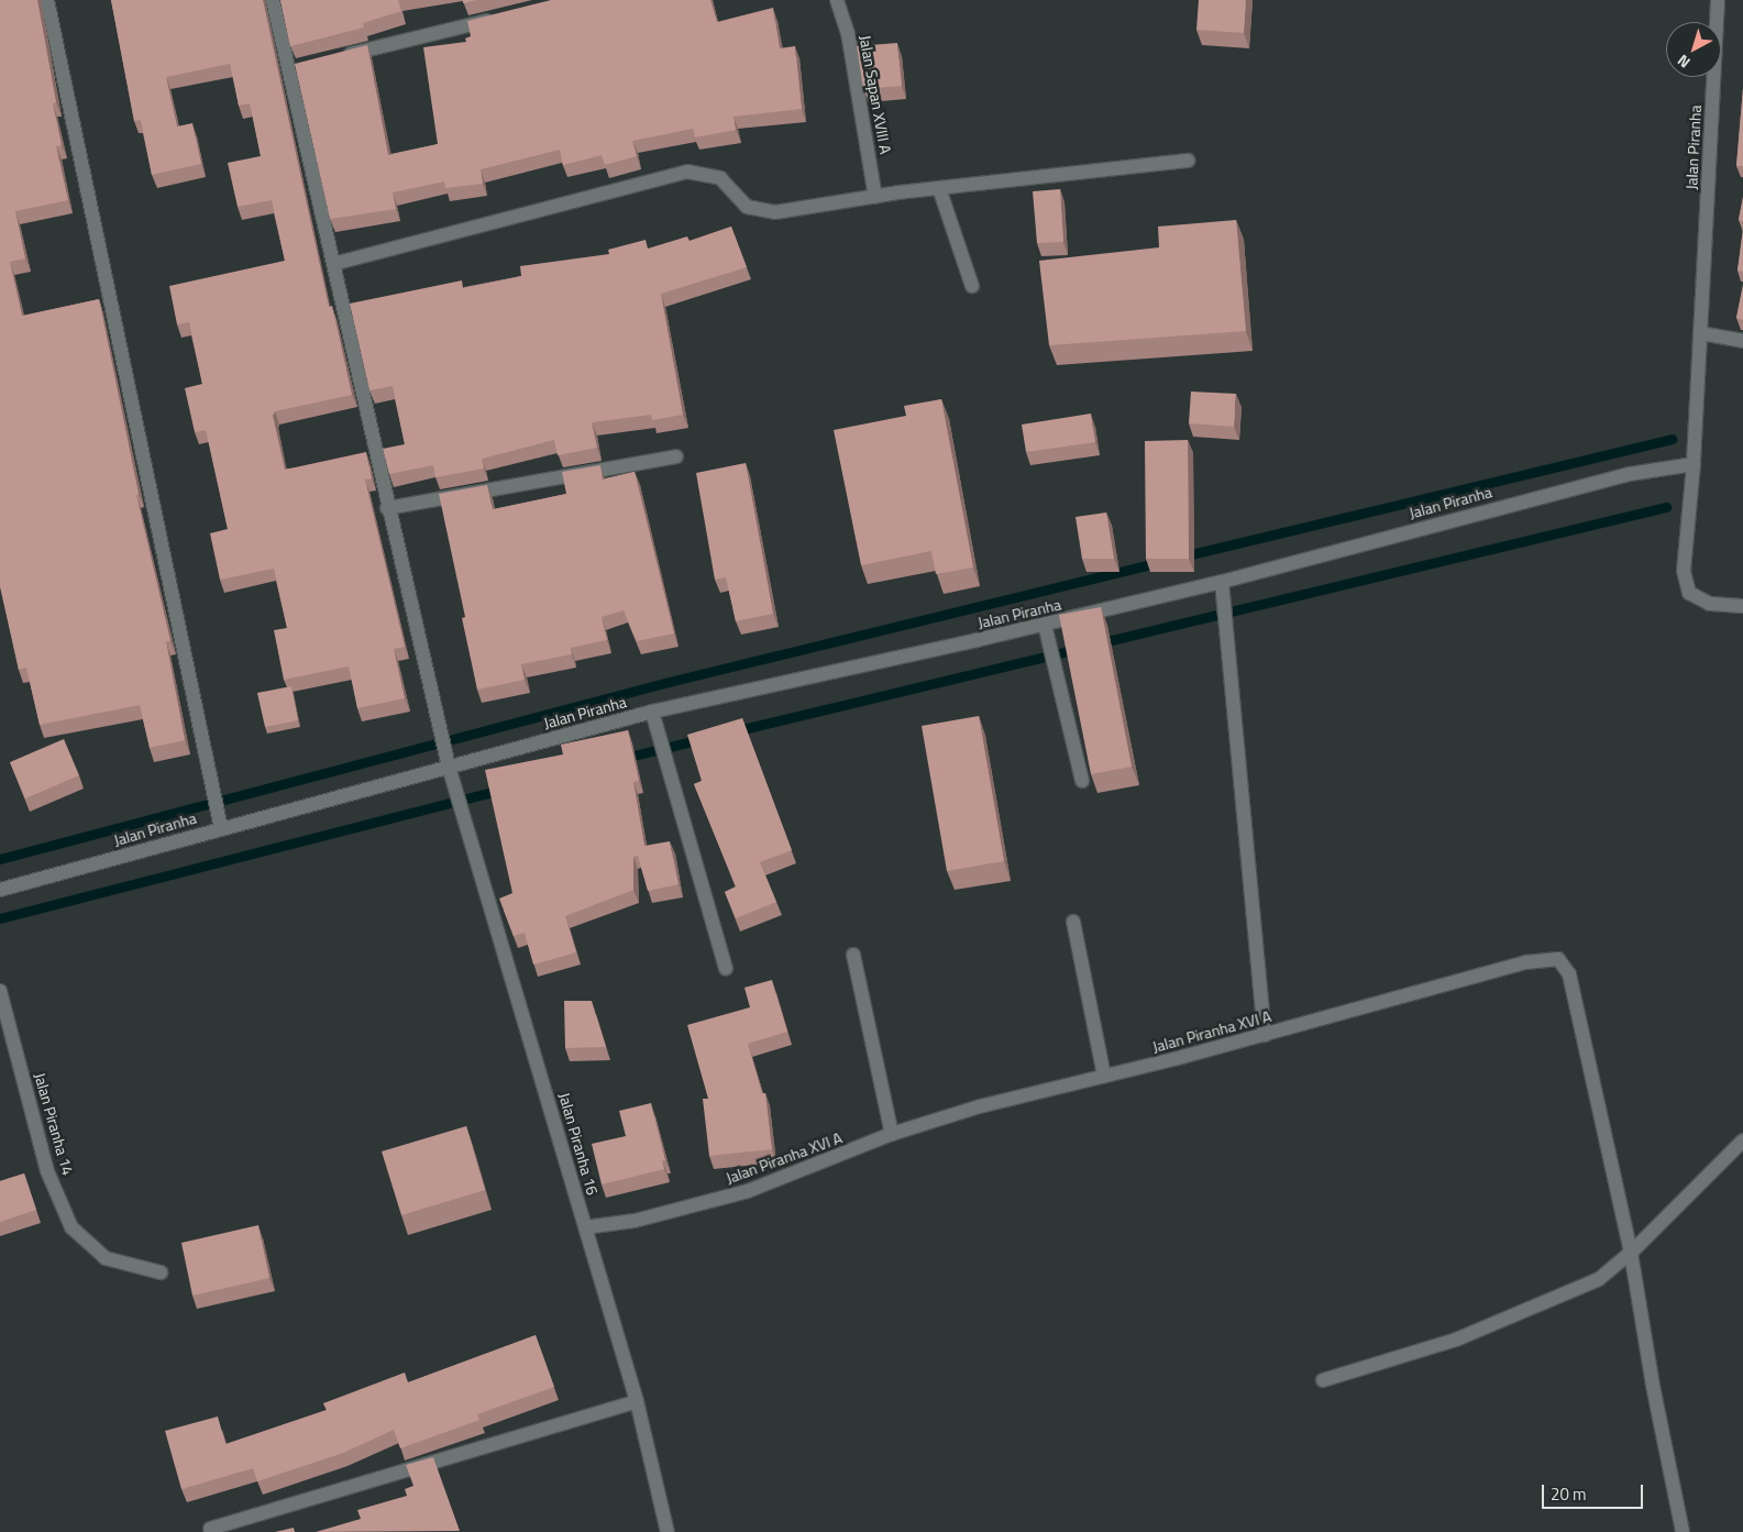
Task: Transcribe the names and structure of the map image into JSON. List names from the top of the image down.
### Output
{
  "streets": {
    "street": [
      "Jalan Sapan XVIII A",
      "Jalan Piranha",
      "Jalan Piranha XVI A",
      "Jalan Piranha 14",
      "Jalan Piranha 16"
    ]
  },
  "crossings": [
    ["Jalan Piranha", "Jalan Piranha 16"],
    ["Jalan Piranha XVI A", "Jalan Piranha 16"]
  ],
  "scale_bar": "20 m",
  "north": "bottom left"
}
